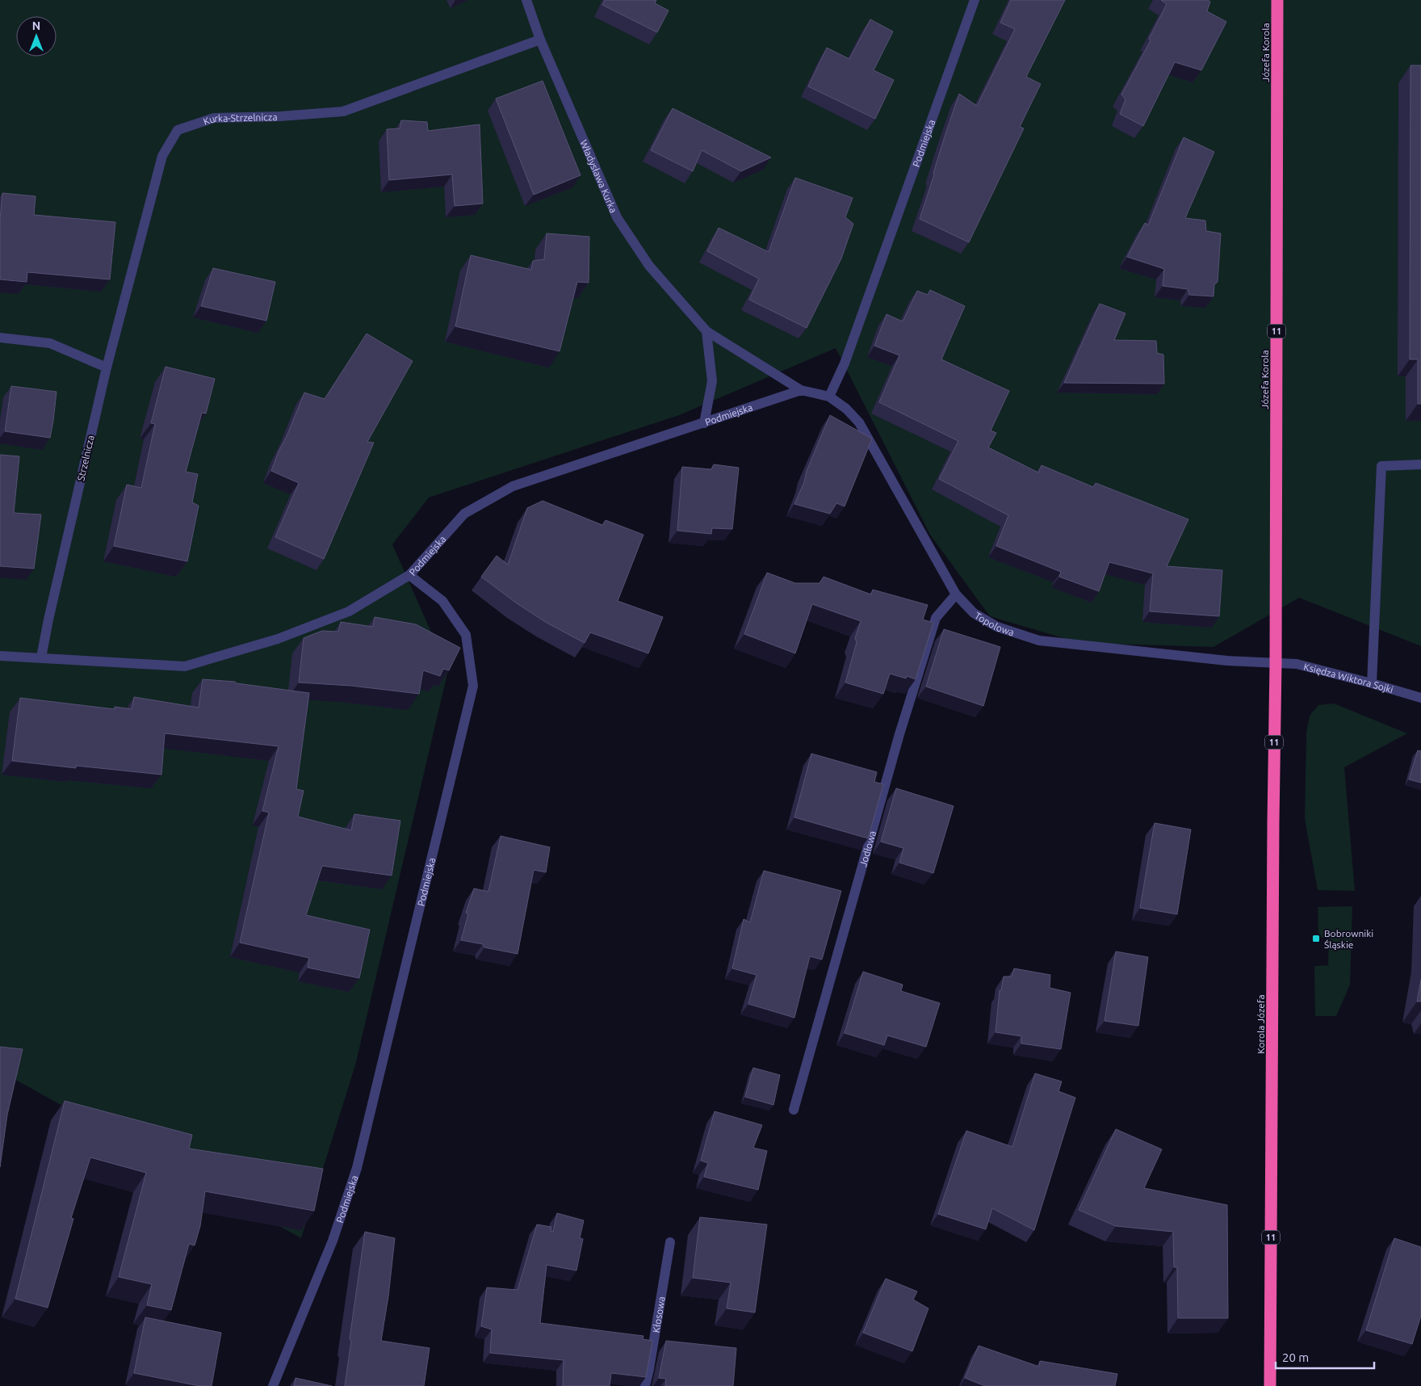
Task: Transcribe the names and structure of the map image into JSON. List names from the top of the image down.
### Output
{
  "streets": {
    "highway": ["Józefa Korola", "11", "Korola Józefa"],
    "street": [
      "Kurka-Strzelnicza",
      "Podmiejska",
      "Władysława Kurka",
      "Strzelnicza",
      "Topolowa",
      "Księdza Wiktora Sojki",
      "Jodłowa",
      "Kłosowa"
    ]
  },
  "crossings": [
    ["Józefa Korola", "Topolowa"],
    ["Józefa Korola", "Księdza Wiktora Sojki"],
    ["Józefa Korola", "Korola Józefa"],
    ["Kurka-Strzelnicza", "Władysława Kurka"],
    ["Kurka-Strzelnicza", "Strzelnicza"],
    ["Podmiejska", "Władysława Kurka"],
    ["Podmiejska", "Topolowa"],
    ["Topolowa", "Księdza Wiktora Sojki"],
    ["Topolowa", "Jodłowa"],
    ["Topolowa", "Korola Józefa"],
    ["Księdza Wiktora Sojki", "Korola Józefa"]
  ],
  "places": {
    "transit": ["Bobrowniki Śląskie"]
  },
  "scale_bar": "20 m",
  "north": "top"
}
